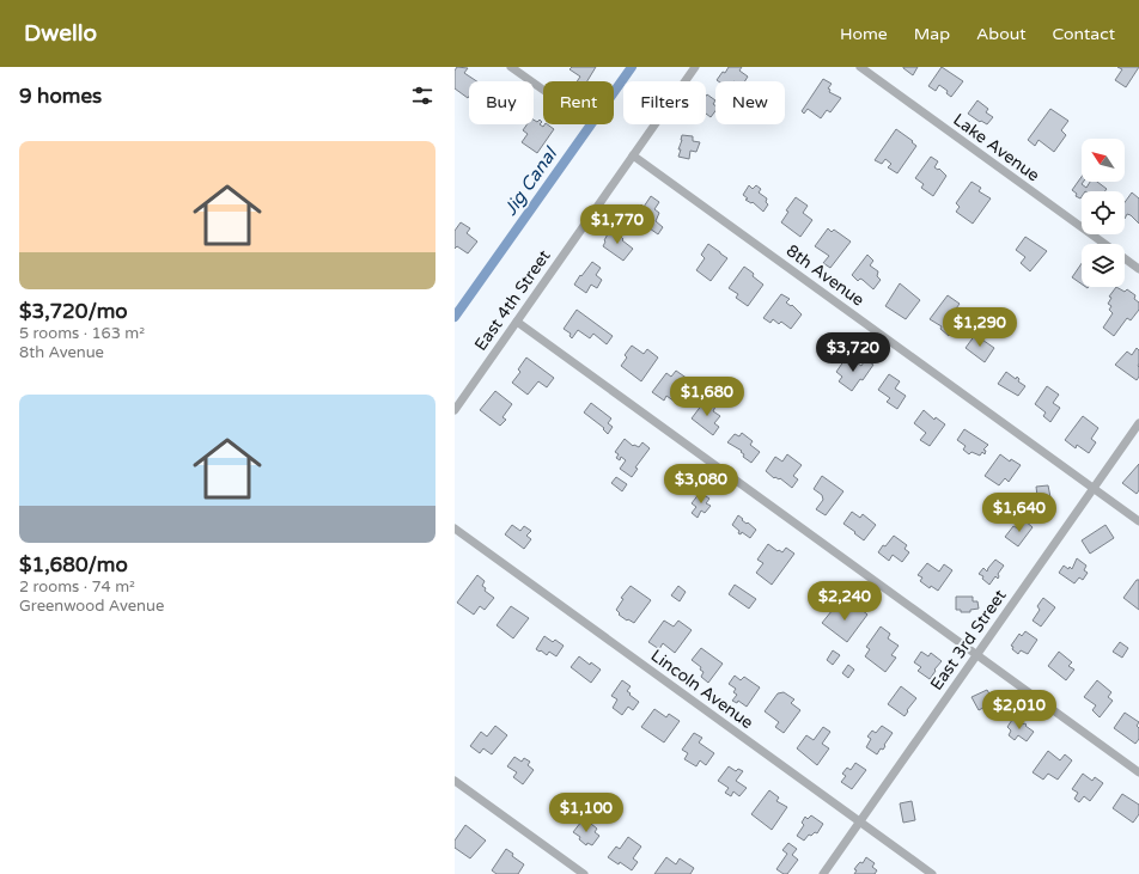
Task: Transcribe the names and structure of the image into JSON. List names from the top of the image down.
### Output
{
  "streets": {
    "street": [
      "Lake Avenue",
      "8th Avenue",
      "East 4th Street",
      "East 3rd Street",
      "Lincoln Avenue"
    ]
  },
  "crossings": [
    ["8th Avenue", "East 4th Street"],
    ["8th Avenue", "East 3rd Street"],
    ["East 3rd Street", "Lincoln Avenue"]
  ],
  "water": ["Jig Canal"],
  "north": "top left",
  "page": {
    "header": "Dwello",
    "nav": [
      "Home",
      "Map",
      "About",
      "Contact"
    ],
    "heading": "9 homes",
    "chip": [
      "Buy",
      "Rent",
      "Filters",
      "New"
    ],
    "list": [
      {
        "name": "$3,720/mo",
        "note": "5 rooms · 163 m² · 8th Avenue"
      },
      {
        "name": "$1,680/mo",
        "note": "2 rooms · 74 m² · Greenwood Avenue"
      }
    ],
    "price": [
      "$1,770",
      "$1,290",
      "$3,720",
      "$1,680",
      "$3,080",
      "$1,640",
      "$2,240",
      "$2,010",
      "$1,100"
    ]
  }
}
